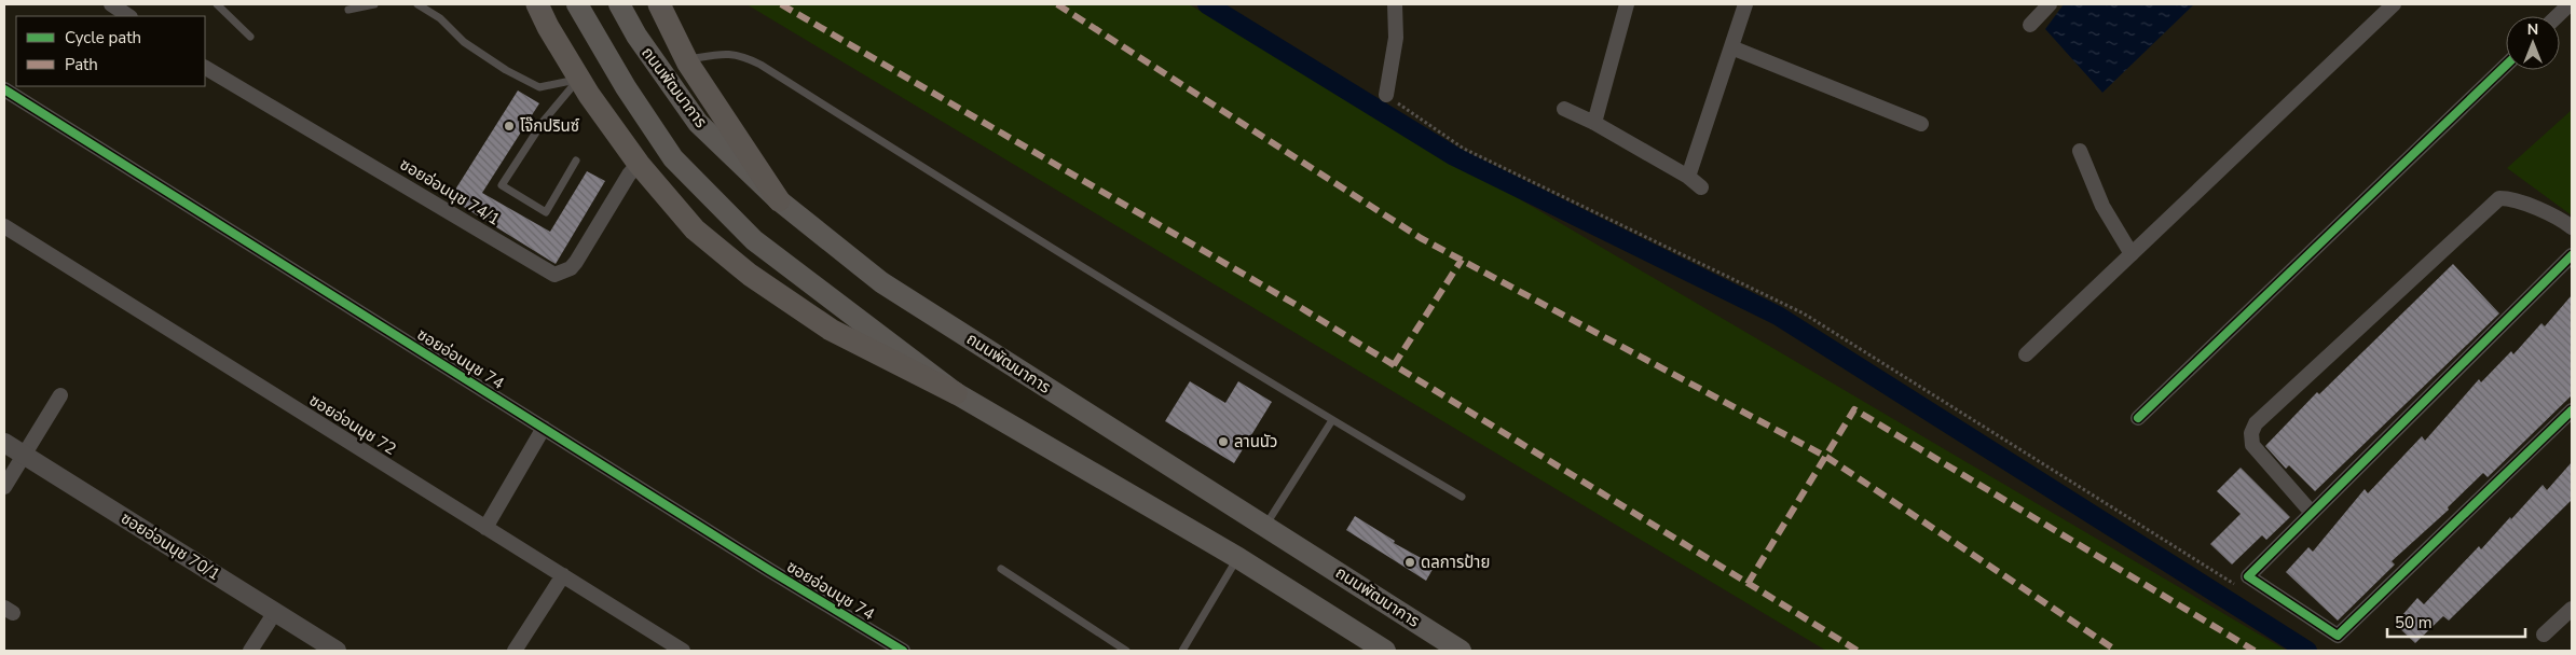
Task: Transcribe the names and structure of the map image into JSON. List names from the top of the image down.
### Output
{
  "streets": {
    "main road": ["ถนนพัฒนาการ"],
    "street": [
      "ซอยอ่อนนุช 74/1",
      "ซอยอ่อนนุช 74",
      "ซอยอ่อนนุช 72",
      "ซอยอ่อนนุช 70/1"
    ]
  },
  "places": ["โจ๊กปรินซ์", "ลานนัว", "ดลการป้าย"],
  "legend": ["Cycle path", "Path"],
  "scale_bar": "50 m",
  "north": "top"
}
